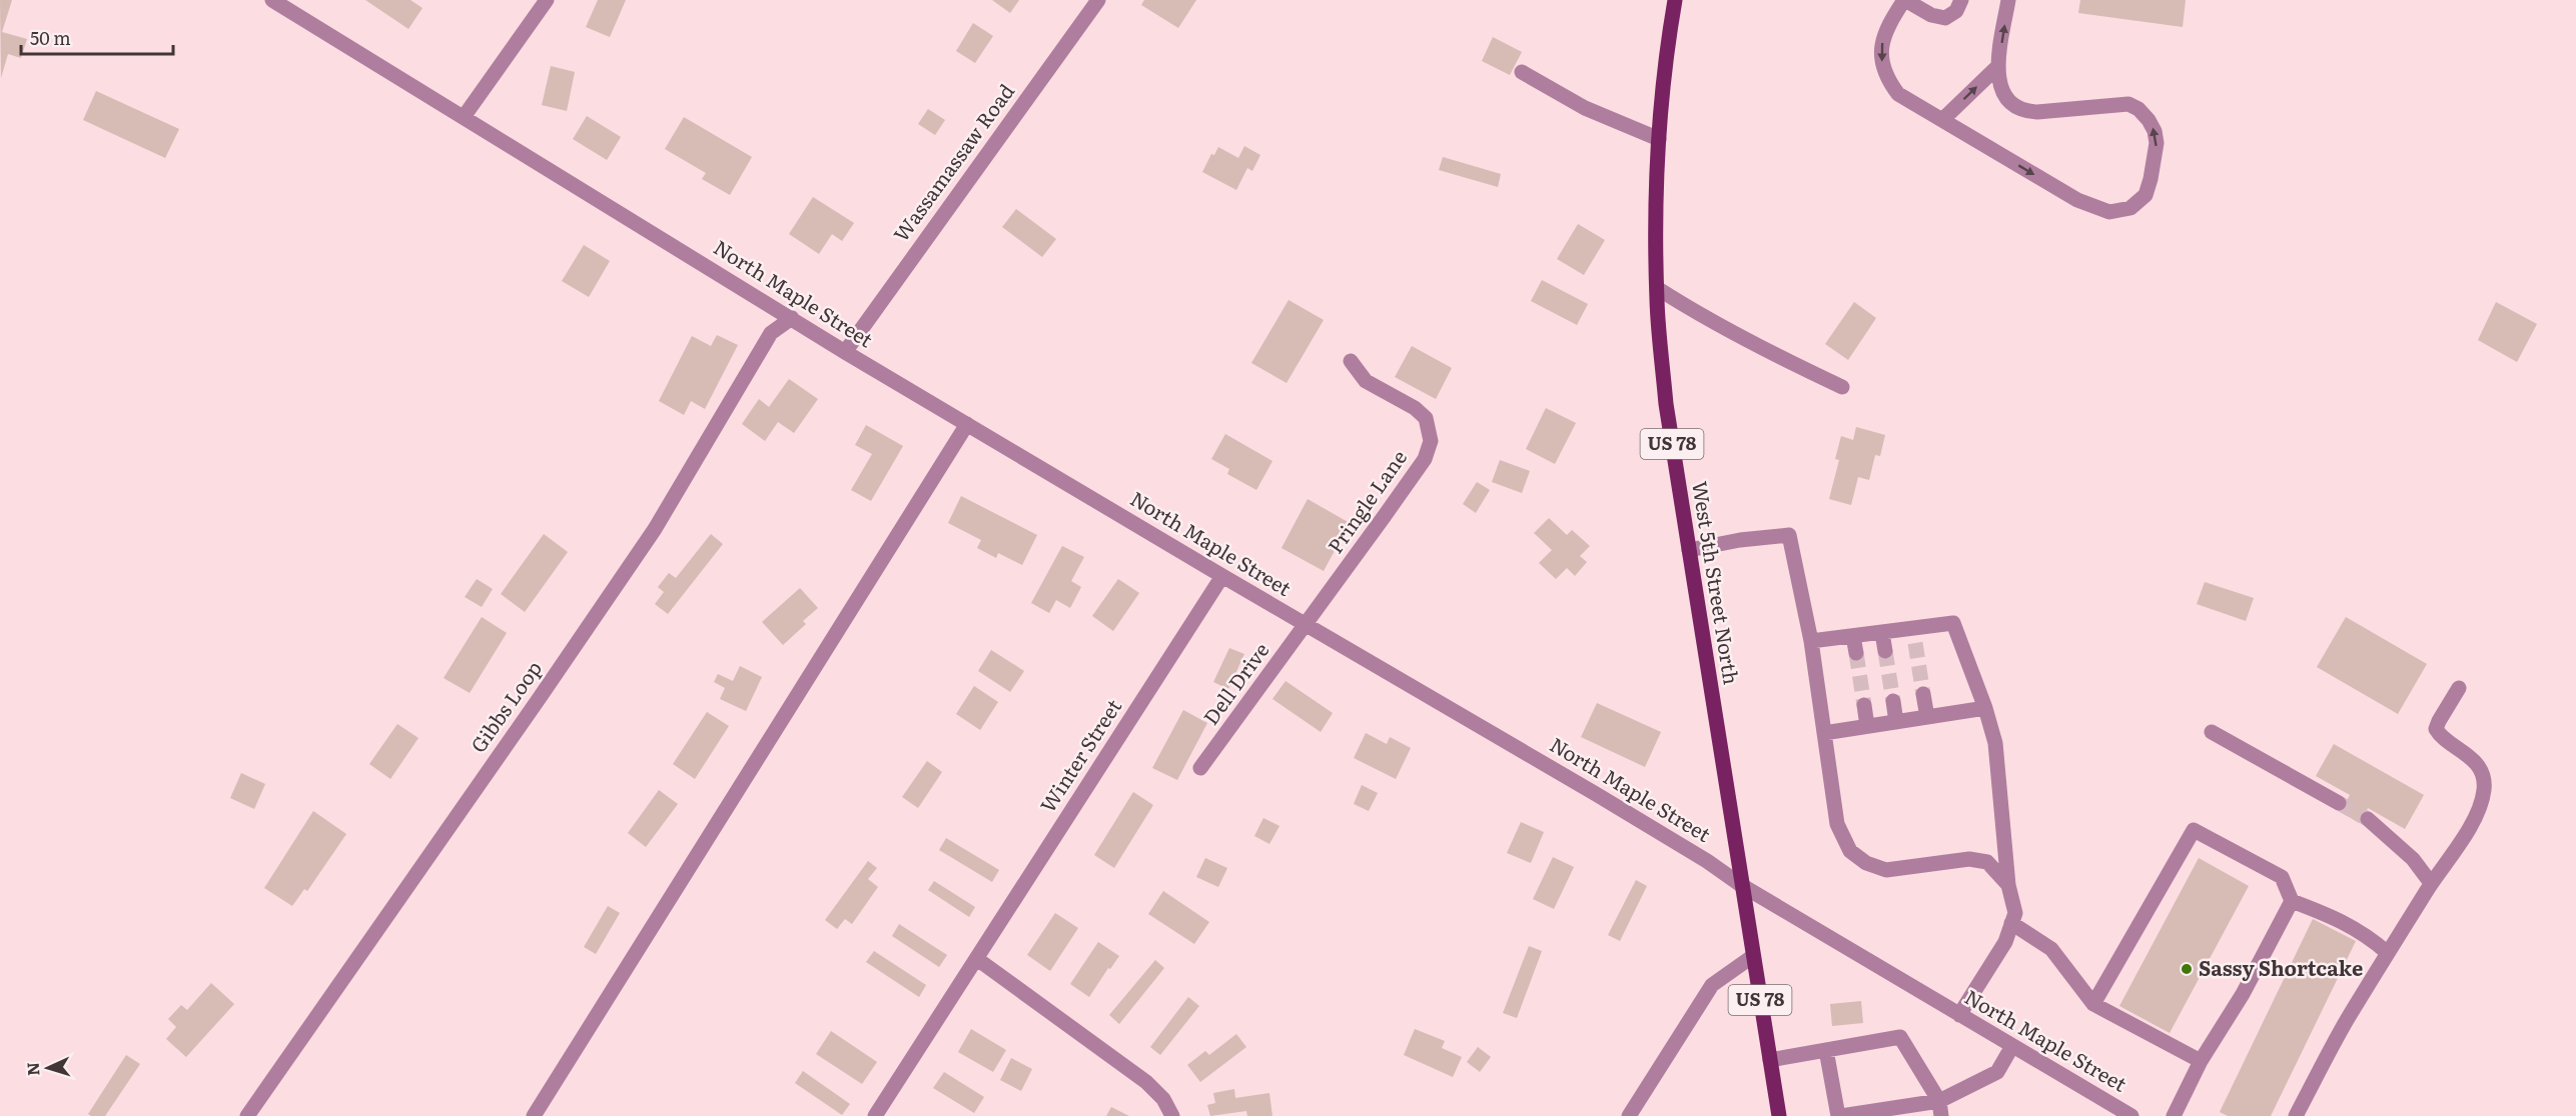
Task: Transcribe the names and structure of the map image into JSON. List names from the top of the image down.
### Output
{
  "streets": {
    "main road": ["US 78", "West 5th Street North"],
    "street": [
      "Wassamassaw Road",
      "North Maple Street",
      "Pringle Lane",
      "Dell Drive",
      "Gibbs Loop",
      "Winter Street"
    ]
  },
  "crossings": [
    ["Wassamassaw Road", "North Maple Street"],
    ["North Maple Street", "US 78"],
    ["North Maple Street", "Pringle Lane"],
    ["North Maple Street", "West 5th Street North"],
    ["North Maple Street", "Dell Drive"],
    ["North Maple Street", "Gibbs Loop"],
    ["North Maple Street", "Winter Street"],
    ["US 78", "West 5th Street North"],
    ["Pringle Lane", "Dell Drive"]
  ],
  "places": ["Sassy Shortcake"],
  "scale_bar": "50 m",
  "north": "left"
}
